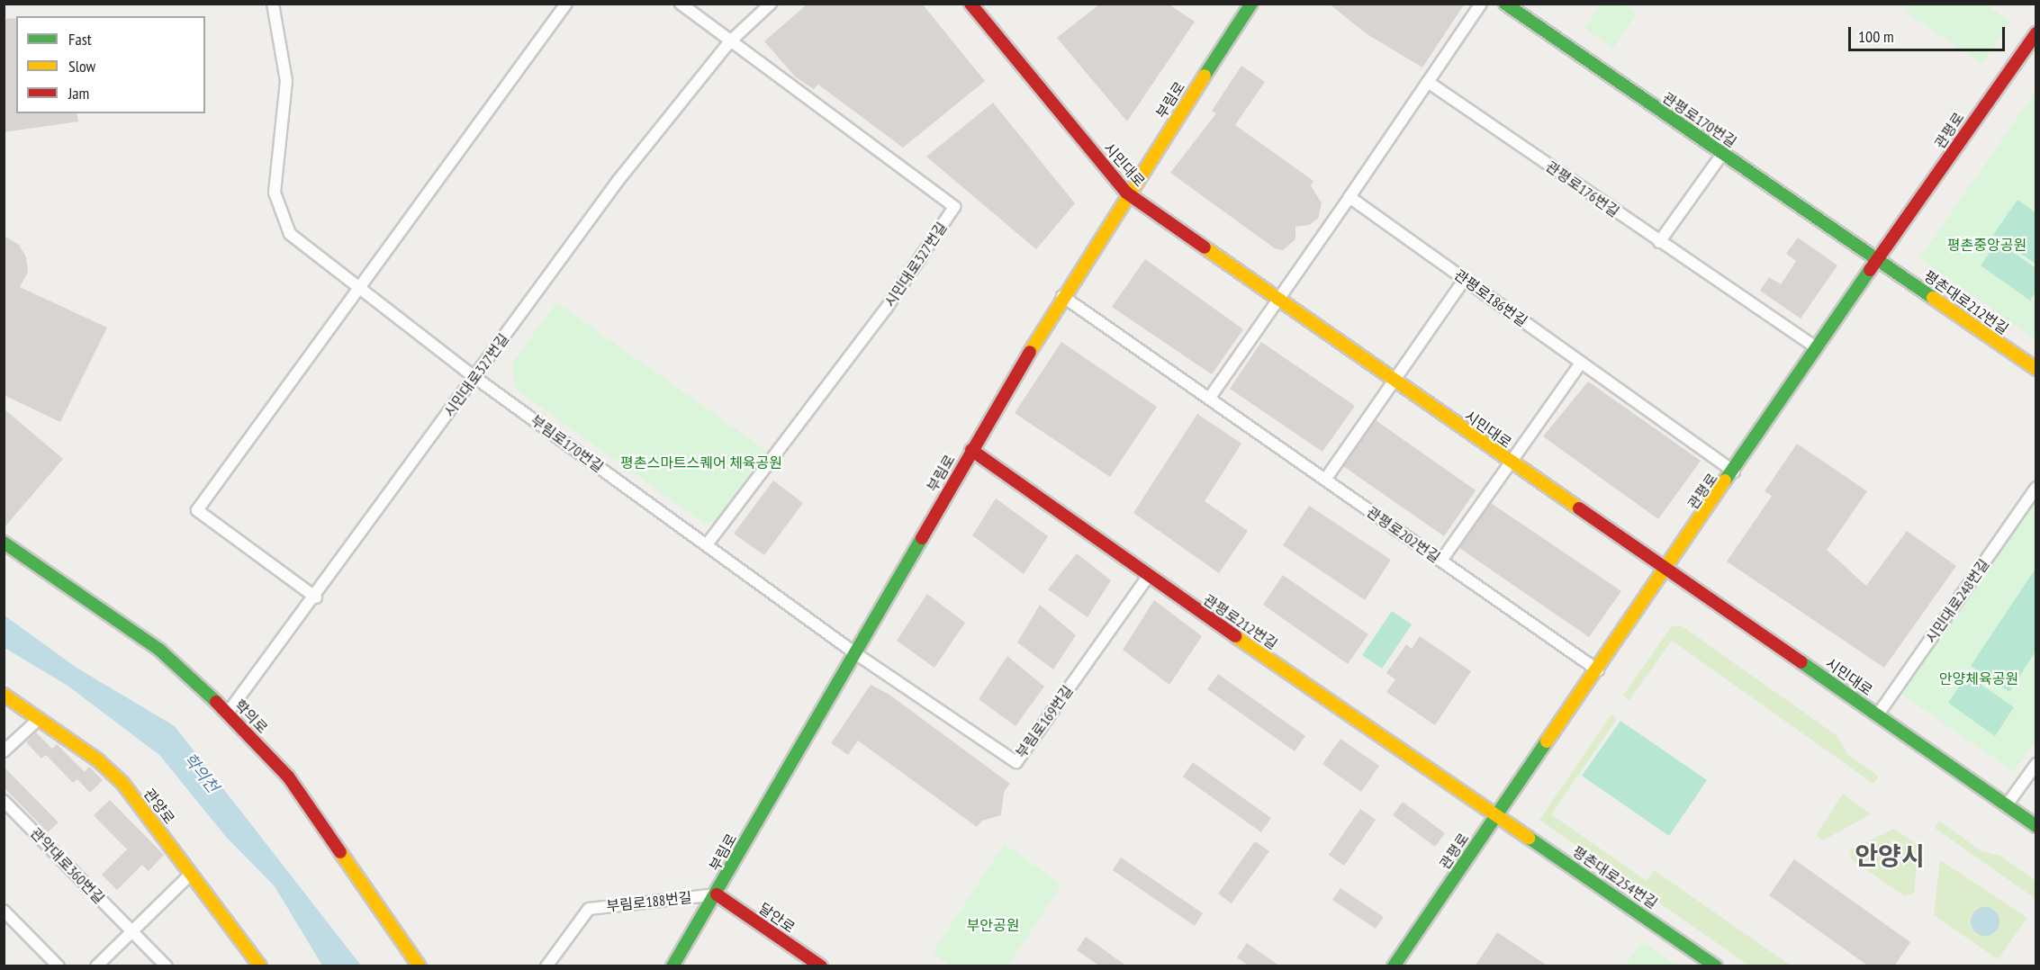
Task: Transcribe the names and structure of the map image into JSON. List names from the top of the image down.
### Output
{
  "streets": {
    "street": [
      "부림로",
      "관평로170번길",
      "관평로",
      "시민대로",
      "관평로176번길",
      "시민대로327번길",
      "관평로186번길",
      "평촌대로212번길",
      "부림로170번길",
      "관평로202번길",
      "시민대로248번길",
      "관평로212번길",
      "학의로",
      "부림로169번길",
      "관양로",
      "관악대로360번길",
      "평촌대로254번길",
      "부림로188번길",
      "달안로"
    ]
  },
  "crossings": [
    ["부림로", "시민대로"],
    ["부림로", "부림로170번길"],
    ["부림로", "관평로202번길"],
    ["부림로", "관평로212번길"],
    ["부림로", "부림로169번길"],
    ["부림로", "부림로188번길"],
    ["부림로", "달안로"],
    ["관평로170번길", "관평로"],
    ["관평로170번길", "평촌대로212번길"],
    ["관평로", "시민대로"],
    ["관평로", "관평로176번길"],
    ["관평로", "관평로186번길"],
    ["관평로", "평촌대로212번길"],
    ["관평로", "관평로202번길"],
    ["관평로", "관평로212번길"],
    ["관평로", "평촌대로254번길"],
    ["시민대로", "시민대로248번길"],
    ["시민대로327번길", "부림로170번길"],
    ["시민대로327번길", "학의로"],
    ["부림로170번길", "부림로169번길"],
    ["관평로212번길", "부림로169번길"],
    ["관평로212번길", "평촌대로254번길"],
    ["부림로188번길", "달안로"]
  ],
  "districts": ["안양시"],
  "water": ["학의천"],
  "parks": [
    "평촌중앙공원",
    "평촌스마트스퀘어 체육공원",
    "안양체육공원",
    "부안공원"
  ],
  "legend": ["Fast", "Slow", "Jam"],
  "scale_bar": "100 m"
}
